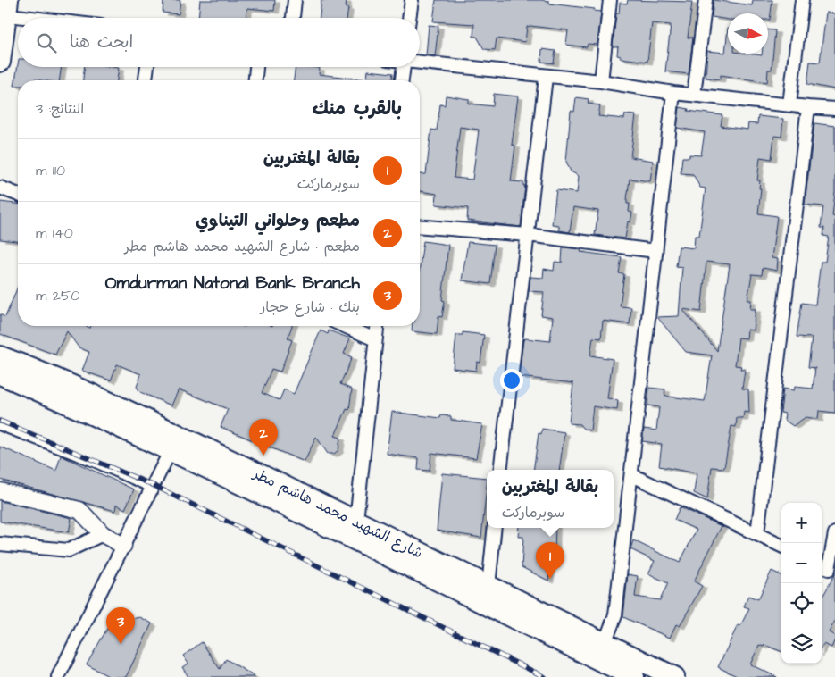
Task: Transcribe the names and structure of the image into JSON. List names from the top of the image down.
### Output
{
  "streets": {
    "main road": ["شارع الشهيد محمد هاشم مطر"]
  },
  "north": "right",
  "page": {
    "search": "ابحث هنا",
    "heading": ["بالقرب منك", "النتائج: 3"],
    "list": [
      {
        "mark": "1",
        "name": "بقالة المغتربين",
        "note": "سوبرماركت",
        "value": "110 m"
      },
      {
        "mark": "2",
        "name": "مطعم وحلواني التيناوي",
        "note": "مطعم · شارع الشهيد محمد هاشم مطر",
        "value": "140 m"
      },
      {
        "mark": "3",
        "name": "Omdurman Natonal Bank Branch",
        "note": "بنك · شارع حجار",
        "value": "250 m"
      }
    ],
    "pins": ["2", "1", "3"],
    "popup": ["بقالة المغتربين", "سوبرماركت"],
    "map_buttons": ["+", "−"]
  }
}
